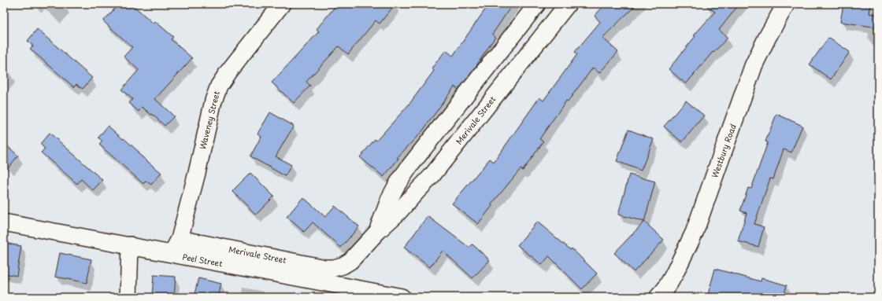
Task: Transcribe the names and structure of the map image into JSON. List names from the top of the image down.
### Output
{
  "streets": {
    "main road": ["Westbury Road"],
    "street": ["Waveney Street", "Merivale Street", "Peel Street"]
  },
  "crossings": [
    ["Waveney Street", "Merivale Street"],
    ["Waveney Street", "Peel Street"]
  ]
}
